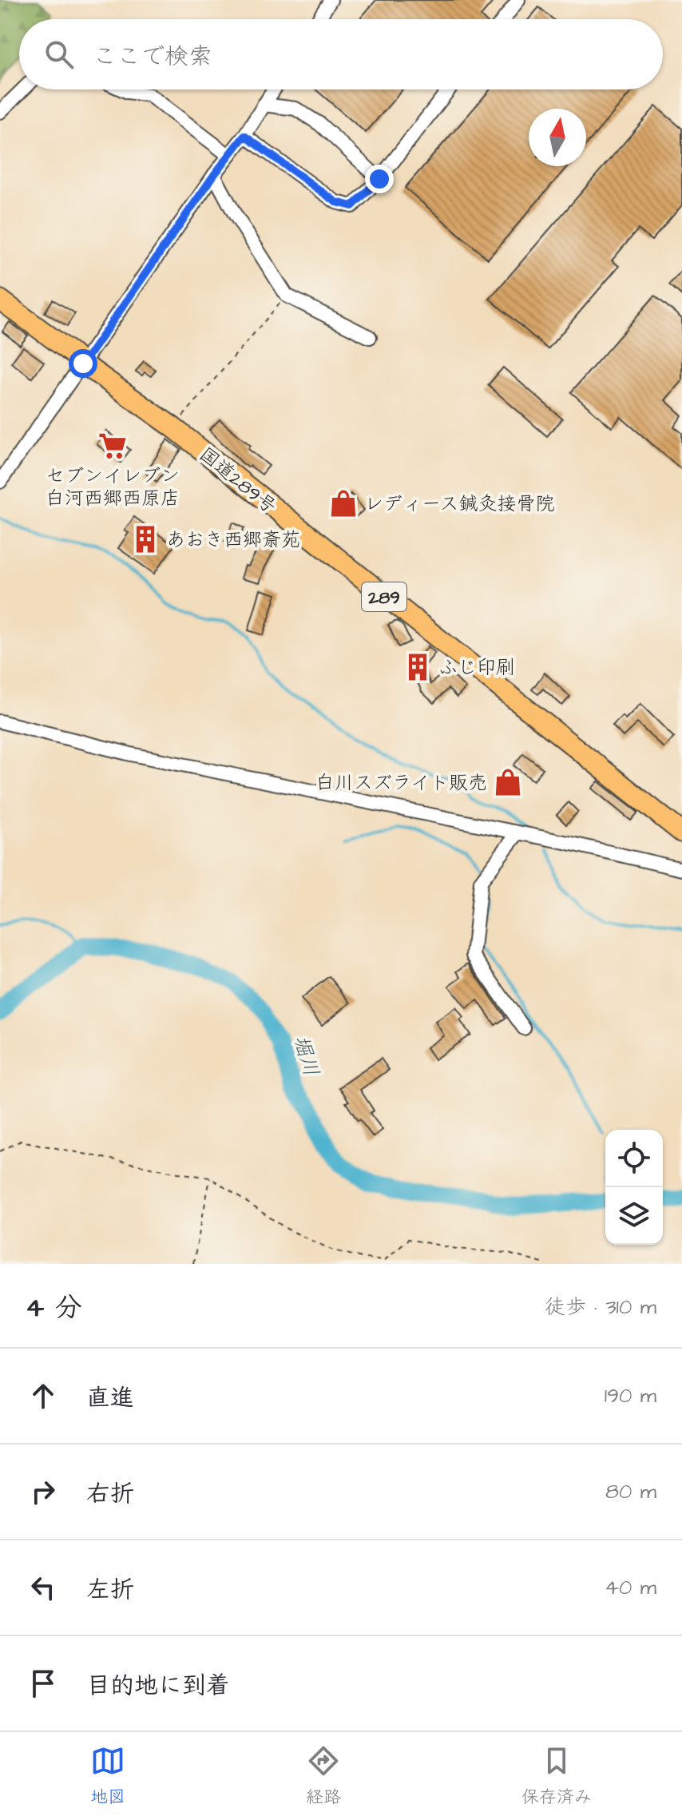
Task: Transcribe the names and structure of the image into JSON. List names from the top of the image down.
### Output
{
  "streets": {
    "highway": ["国道289号", "289"]
  },
  "water": ["堀川"],
  "places": {
    "supermarket": ["セブンイレブン 白河西郷西原店"],
    "shop": ["レディース鍼灸接骨院", "白川スズライト販売"],
    "building": ["あおき西郷斎苑", "ふじ印刷"]
  },
  "north": "top",
  "page": {
    "search": "ここで検索",
    "heading": ["4 分", "徒歩 · 310 m"],
    "list": [
      ["直進", "190 m"],
      ["右折", "80 m"],
      ["左折", "40 m"],
      "目的地に到着"
    ],
    "nav": ["地図", "経路", "保存済み"]
  }
}
